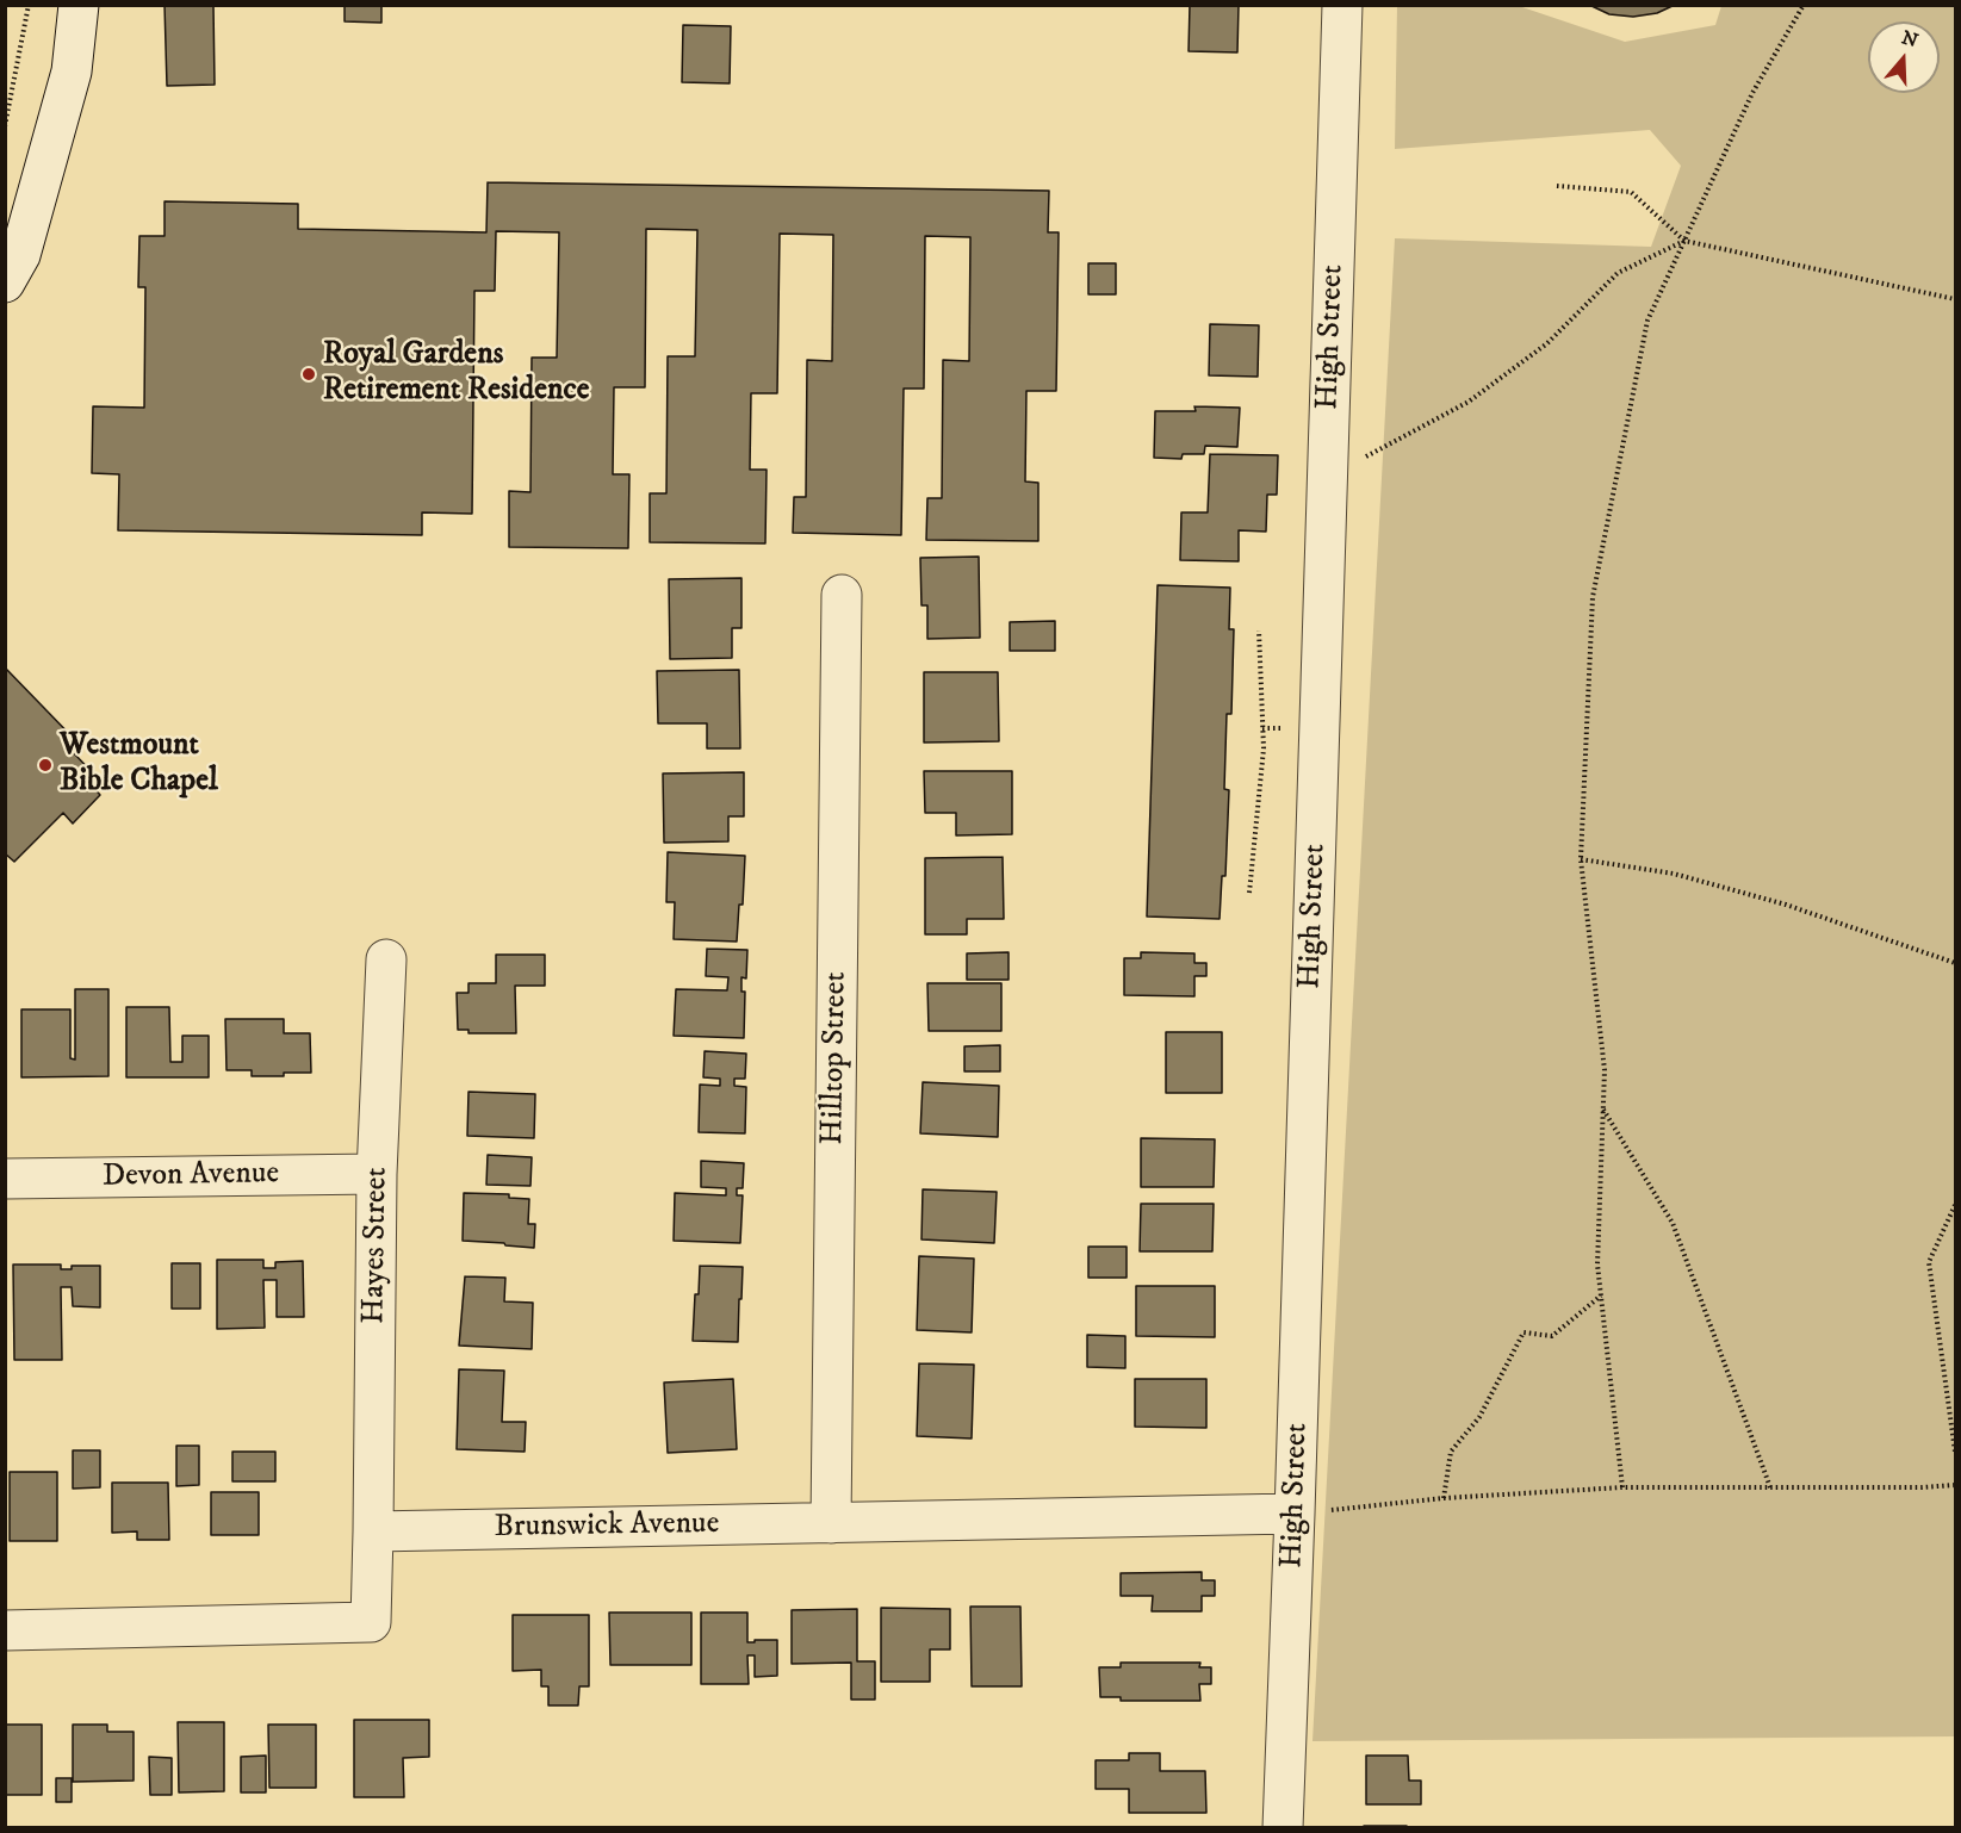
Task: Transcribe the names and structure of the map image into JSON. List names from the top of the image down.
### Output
{
  "streets": {
    "street": [
      "High Street",
      "Hilltop Street",
      "Devon Avenue",
      "Hayes Street",
      "Brunswick Avenue"
    ]
  },
  "crossings": [
    ["High Street", "Brunswick Avenue"],
    ["Hilltop Street", "Brunswick Avenue"],
    ["Devon Avenue", "Hayes Street"],
    ["Hayes Street", "Brunswick Avenue"]
  ],
  "places": ["Royal Gardens Retirement Residence", "Westmount Bible Chapel"],
  "north": "top"
}
